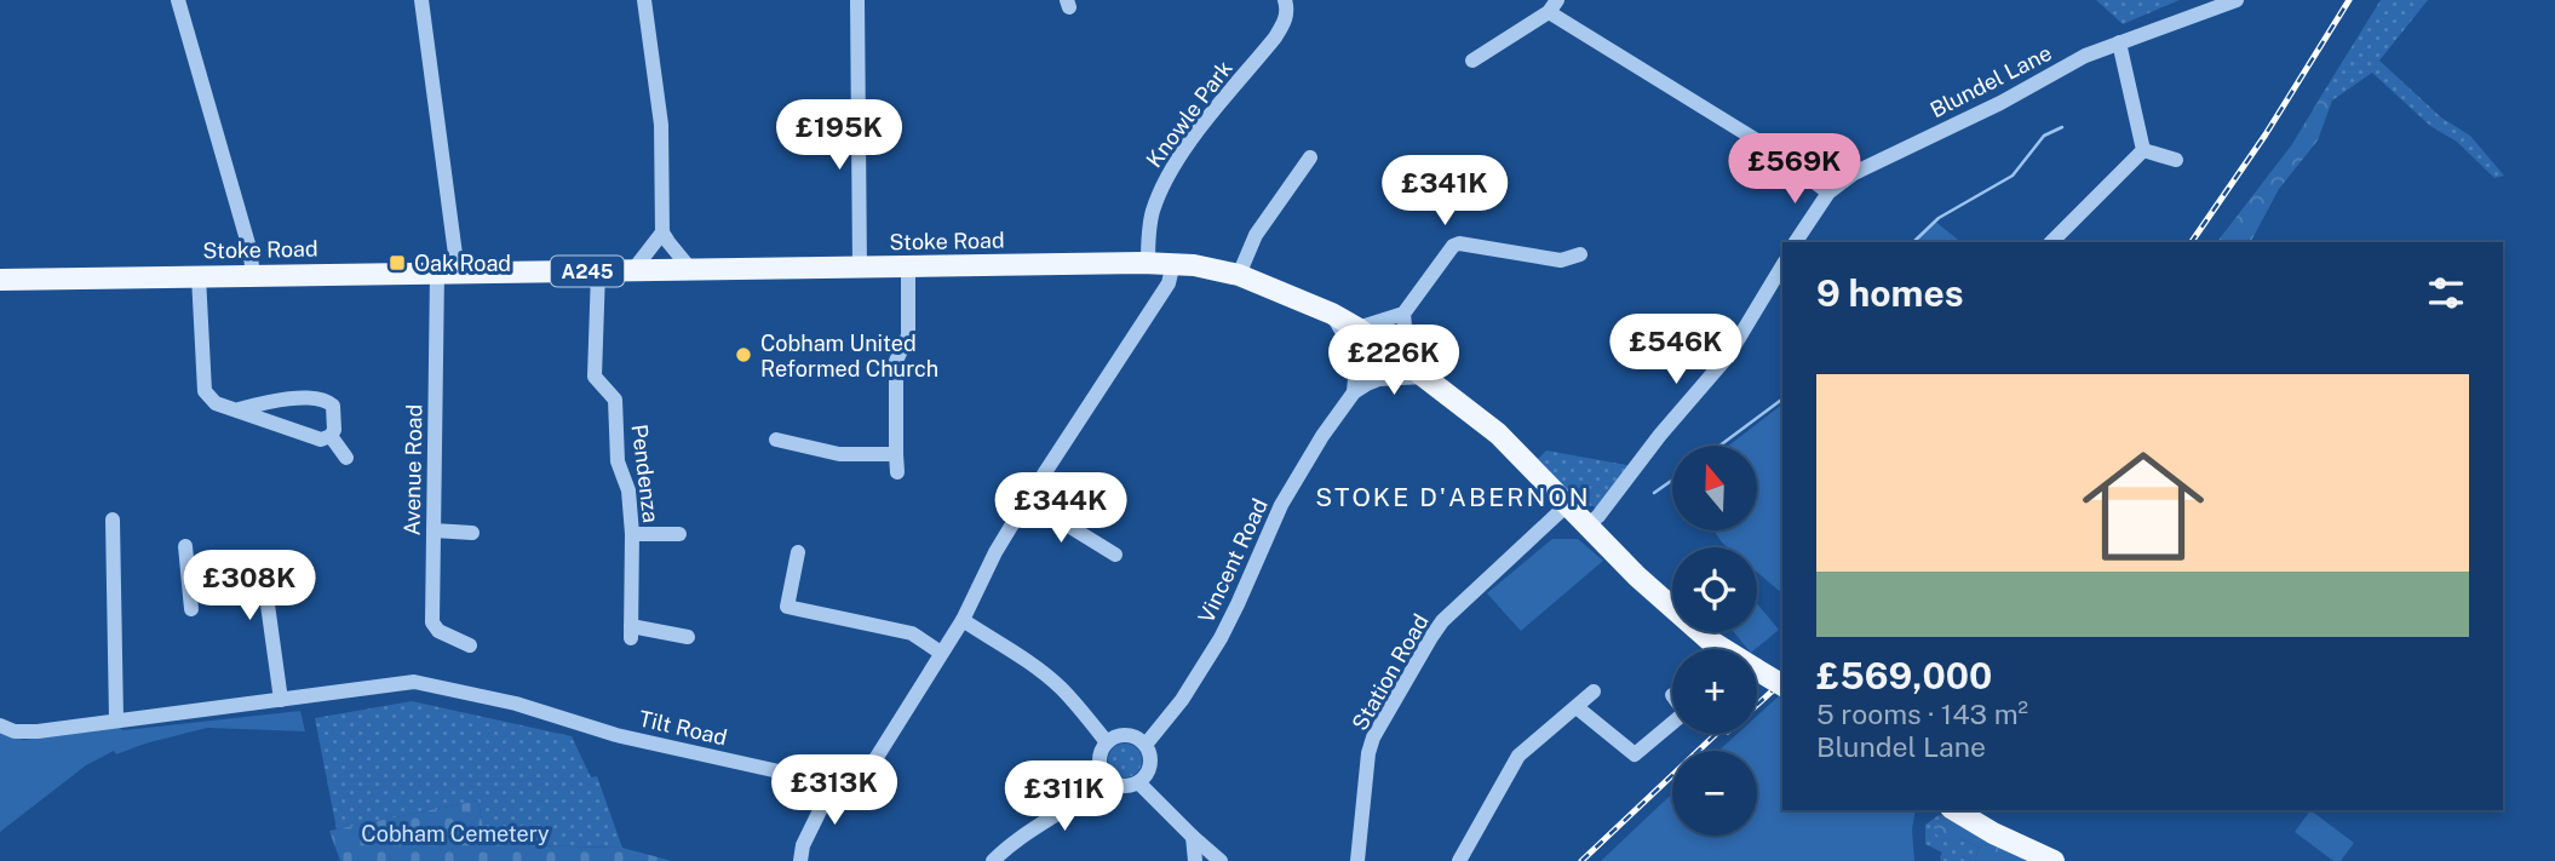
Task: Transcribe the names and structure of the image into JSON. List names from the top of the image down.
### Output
{
  "streets": {
    "main road": ["Stoke Road", "A245"],
    "street": [
      "Blundel Lane",
      "Knowle Park",
      "Avenue Road",
      "Pendenza",
      "Vincent Road",
      "Station Road",
      "Tilt Road"
    ]
  },
  "crossings": [
    ["Knowle Park", "Stoke Road"],
    ["Stoke Road", "Avenue Road"],
    ["Stoke Road", "Pendenza"],
    ["Stoke Road", "Station Road"]
  ],
  "districts": ["STOKE D'ABERNON"],
  "parks": ["Cobham Cemetery"],
  "places": {
    "transit": ["Oak Road"],
    "other": ["Cobham United Reformed Church"]
  },
  "north": "top",
  "page": {
    "price": [
      "£195K",
      "£569K",
      "£341K",
      "£546K",
      "£226K",
      "£344K",
      "£308K",
      "£313K",
      "£311K"
    ],
    "heading": "9 homes",
    "list": [
      {
        "name": "£569,000",
        "note": "5 rooms · 143 m² · Blundel Lane"
      }
    ],
    "map_buttons": ["+", "−"]
  }
}
